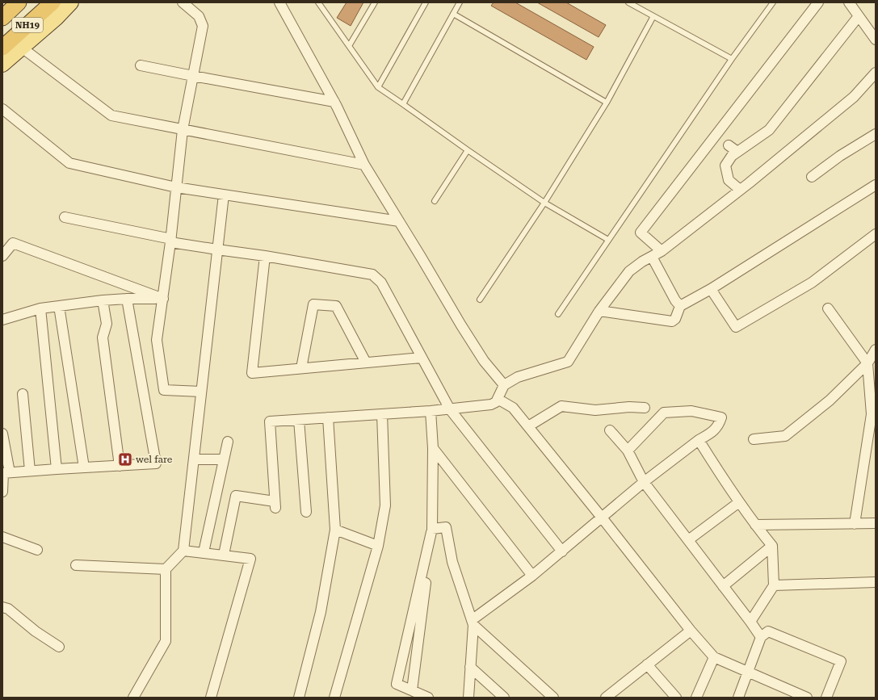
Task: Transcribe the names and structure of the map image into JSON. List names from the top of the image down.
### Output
{
  "streets": {
    "highway": ["NH19"]
  },
  "places": {
    "hospital": ["wel fare"]
  }
}
